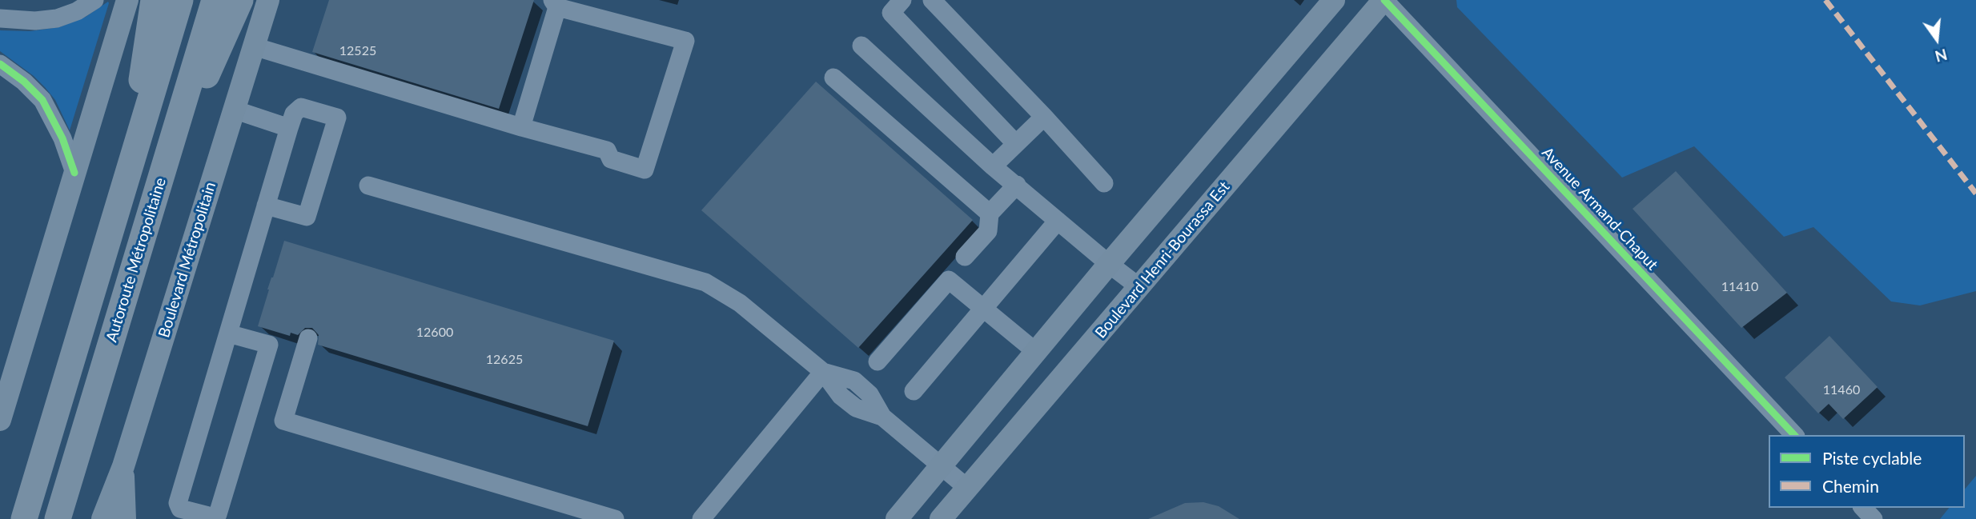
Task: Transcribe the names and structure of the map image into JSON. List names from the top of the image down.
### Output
{
  "streets": {
    "highway": ["Autoroute Métropolitaine"],
    "main road": ["Boulevard Métropolitain", "Boulevard Henri-Bourassa Est"],
    "street": ["Avenue Armand-Chaput"]
  },
  "crossings": [
    ["Avenue Armand-Chaput", "Boulevard Henri-Bourassa Est"]
  ],
  "house_numbers": [
    "12525",
    "11410",
    "12600",
    "12625",
    "11460"
  ],
  "legend": ["Piste cyclable", "Chemin"],
  "north": "bottom"
}
